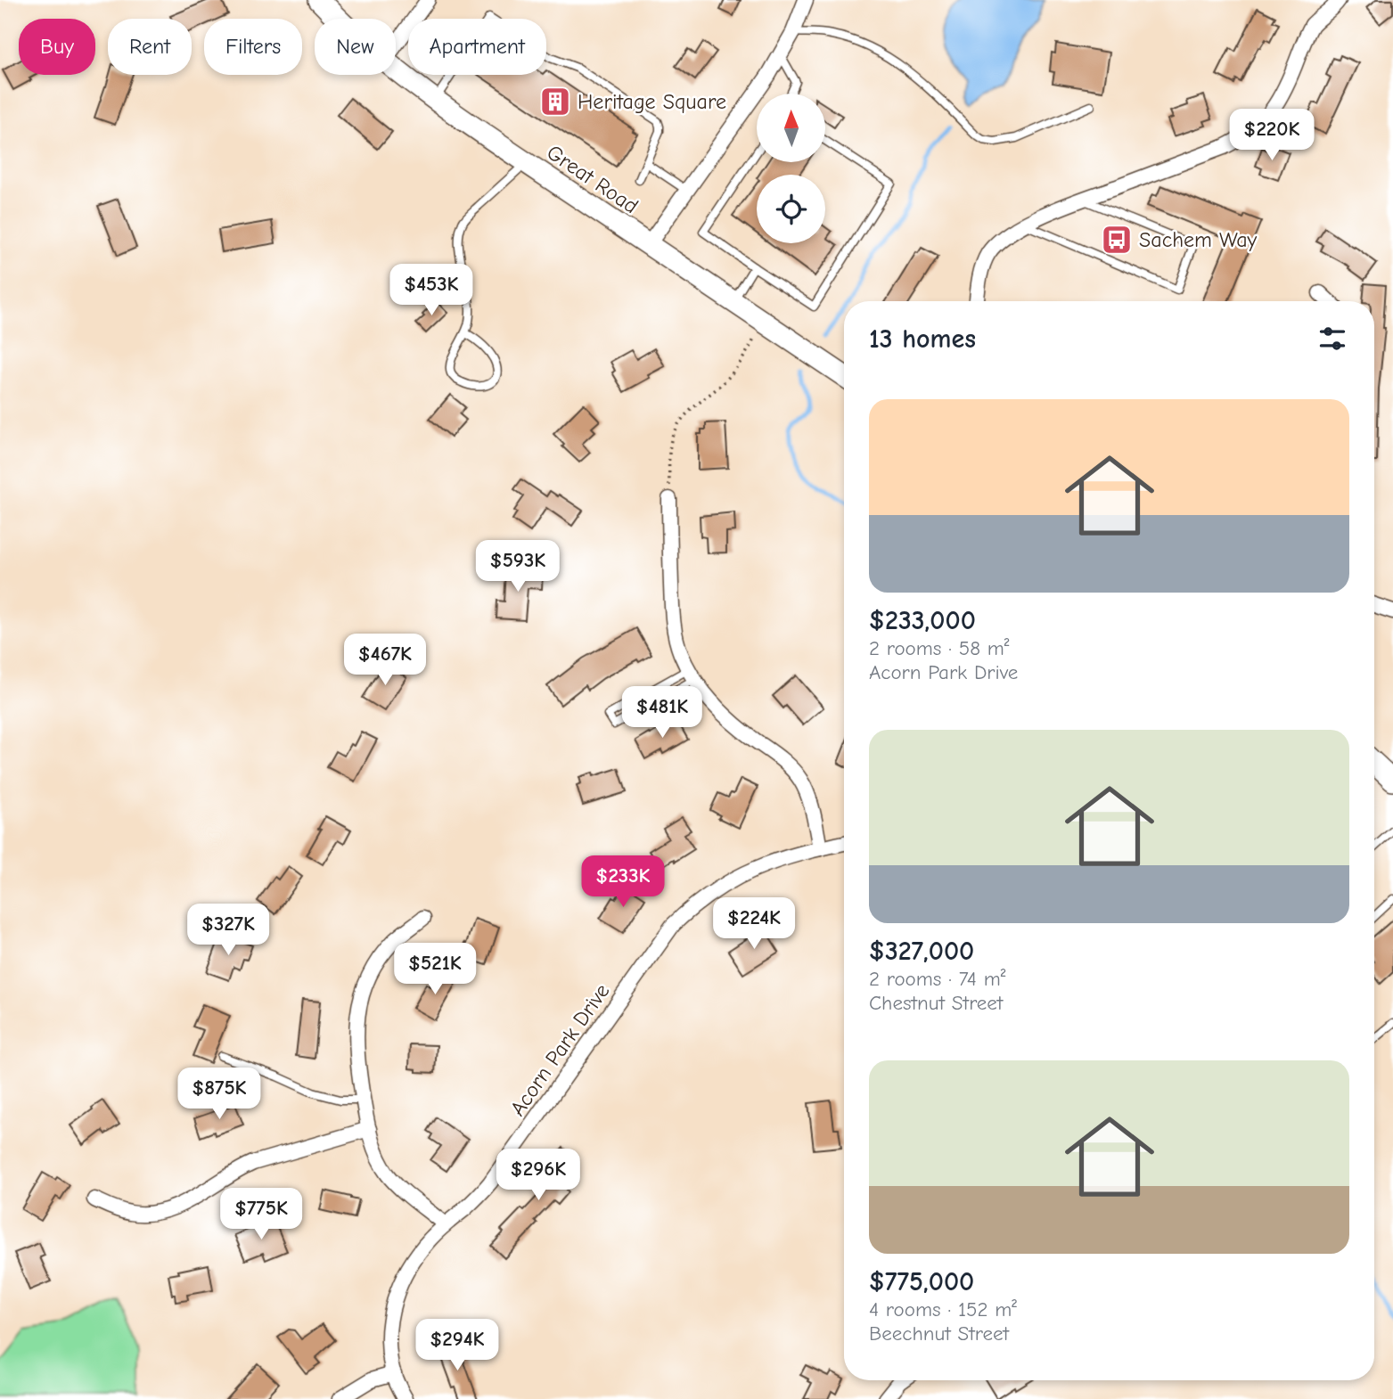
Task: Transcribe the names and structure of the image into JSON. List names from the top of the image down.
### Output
{
  "streets": {
    "main road": ["Great Road"],
    "street": ["Acorn Park Drive"]
  },
  "places": {
    "building": ["Heritage Square"],
    "bus stop": ["Sachem Way"]
  },
  "north": "top",
  "page": {
    "chip": [
      "Buy",
      "Rent",
      "Filters",
      "New",
      "Apartment"
    ],
    "price": [
      "$220K",
      "$453K",
      "$593K",
      "$467K",
      "$481K",
      "$233K",
      "$224K",
      "$327K",
      "$521K",
      "$875K",
      "$296K",
      "$775K",
      "$294K"
    ],
    "heading": "13 homes",
    "list": [
      {
        "name": "$233,000",
        "note": "2 rooms · 58 m² · Acorn Park Drive"
      },
      {
        "name": "$327,000",
        "note": "2 rooms · 74 m² · Chestnut Street"
      },
      {
        "name": "$775,000",
        "note": "4 rooms · 152 m² · Beechnut Street"
      }
    ]
  }
}
